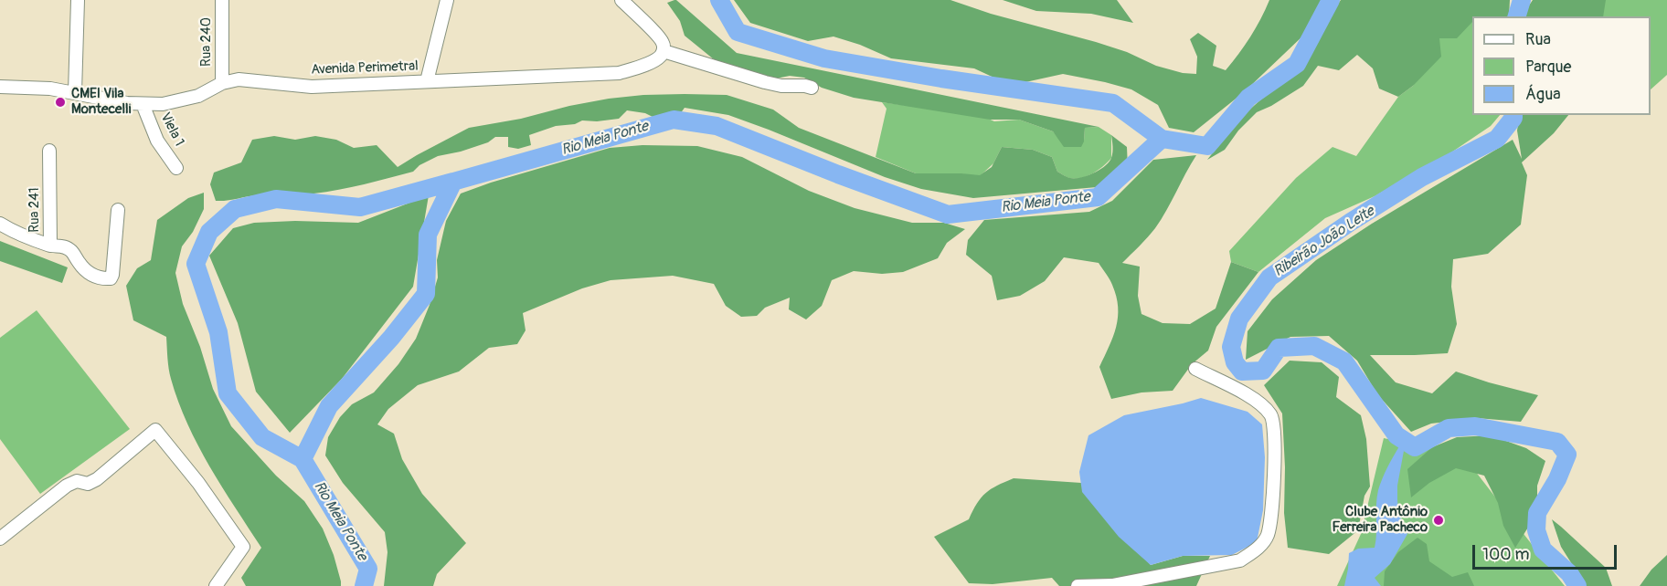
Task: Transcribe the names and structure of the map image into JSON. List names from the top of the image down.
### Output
{
  "streets": {
    "street": [
      "Rua 240",
      "Avenida Perimetral",
      "Viela 1",
      "Rua 241"
    ]
  },
  "crossings": [
    ["Rua 240", "Avenida Perimetral"],
    ["Avenida Perimetral", "Viela 1"]
  ],
  "water": ["Rio Meia Ponte", "Ribeirão João Leite"],
  "places": ["CMEI Vila Montecelli", "Clube Antônio Ferreira Pacheco"],
  "legend": ["Rua", "Parque", "Água"],
  "scale_bar": "100 m"
}
